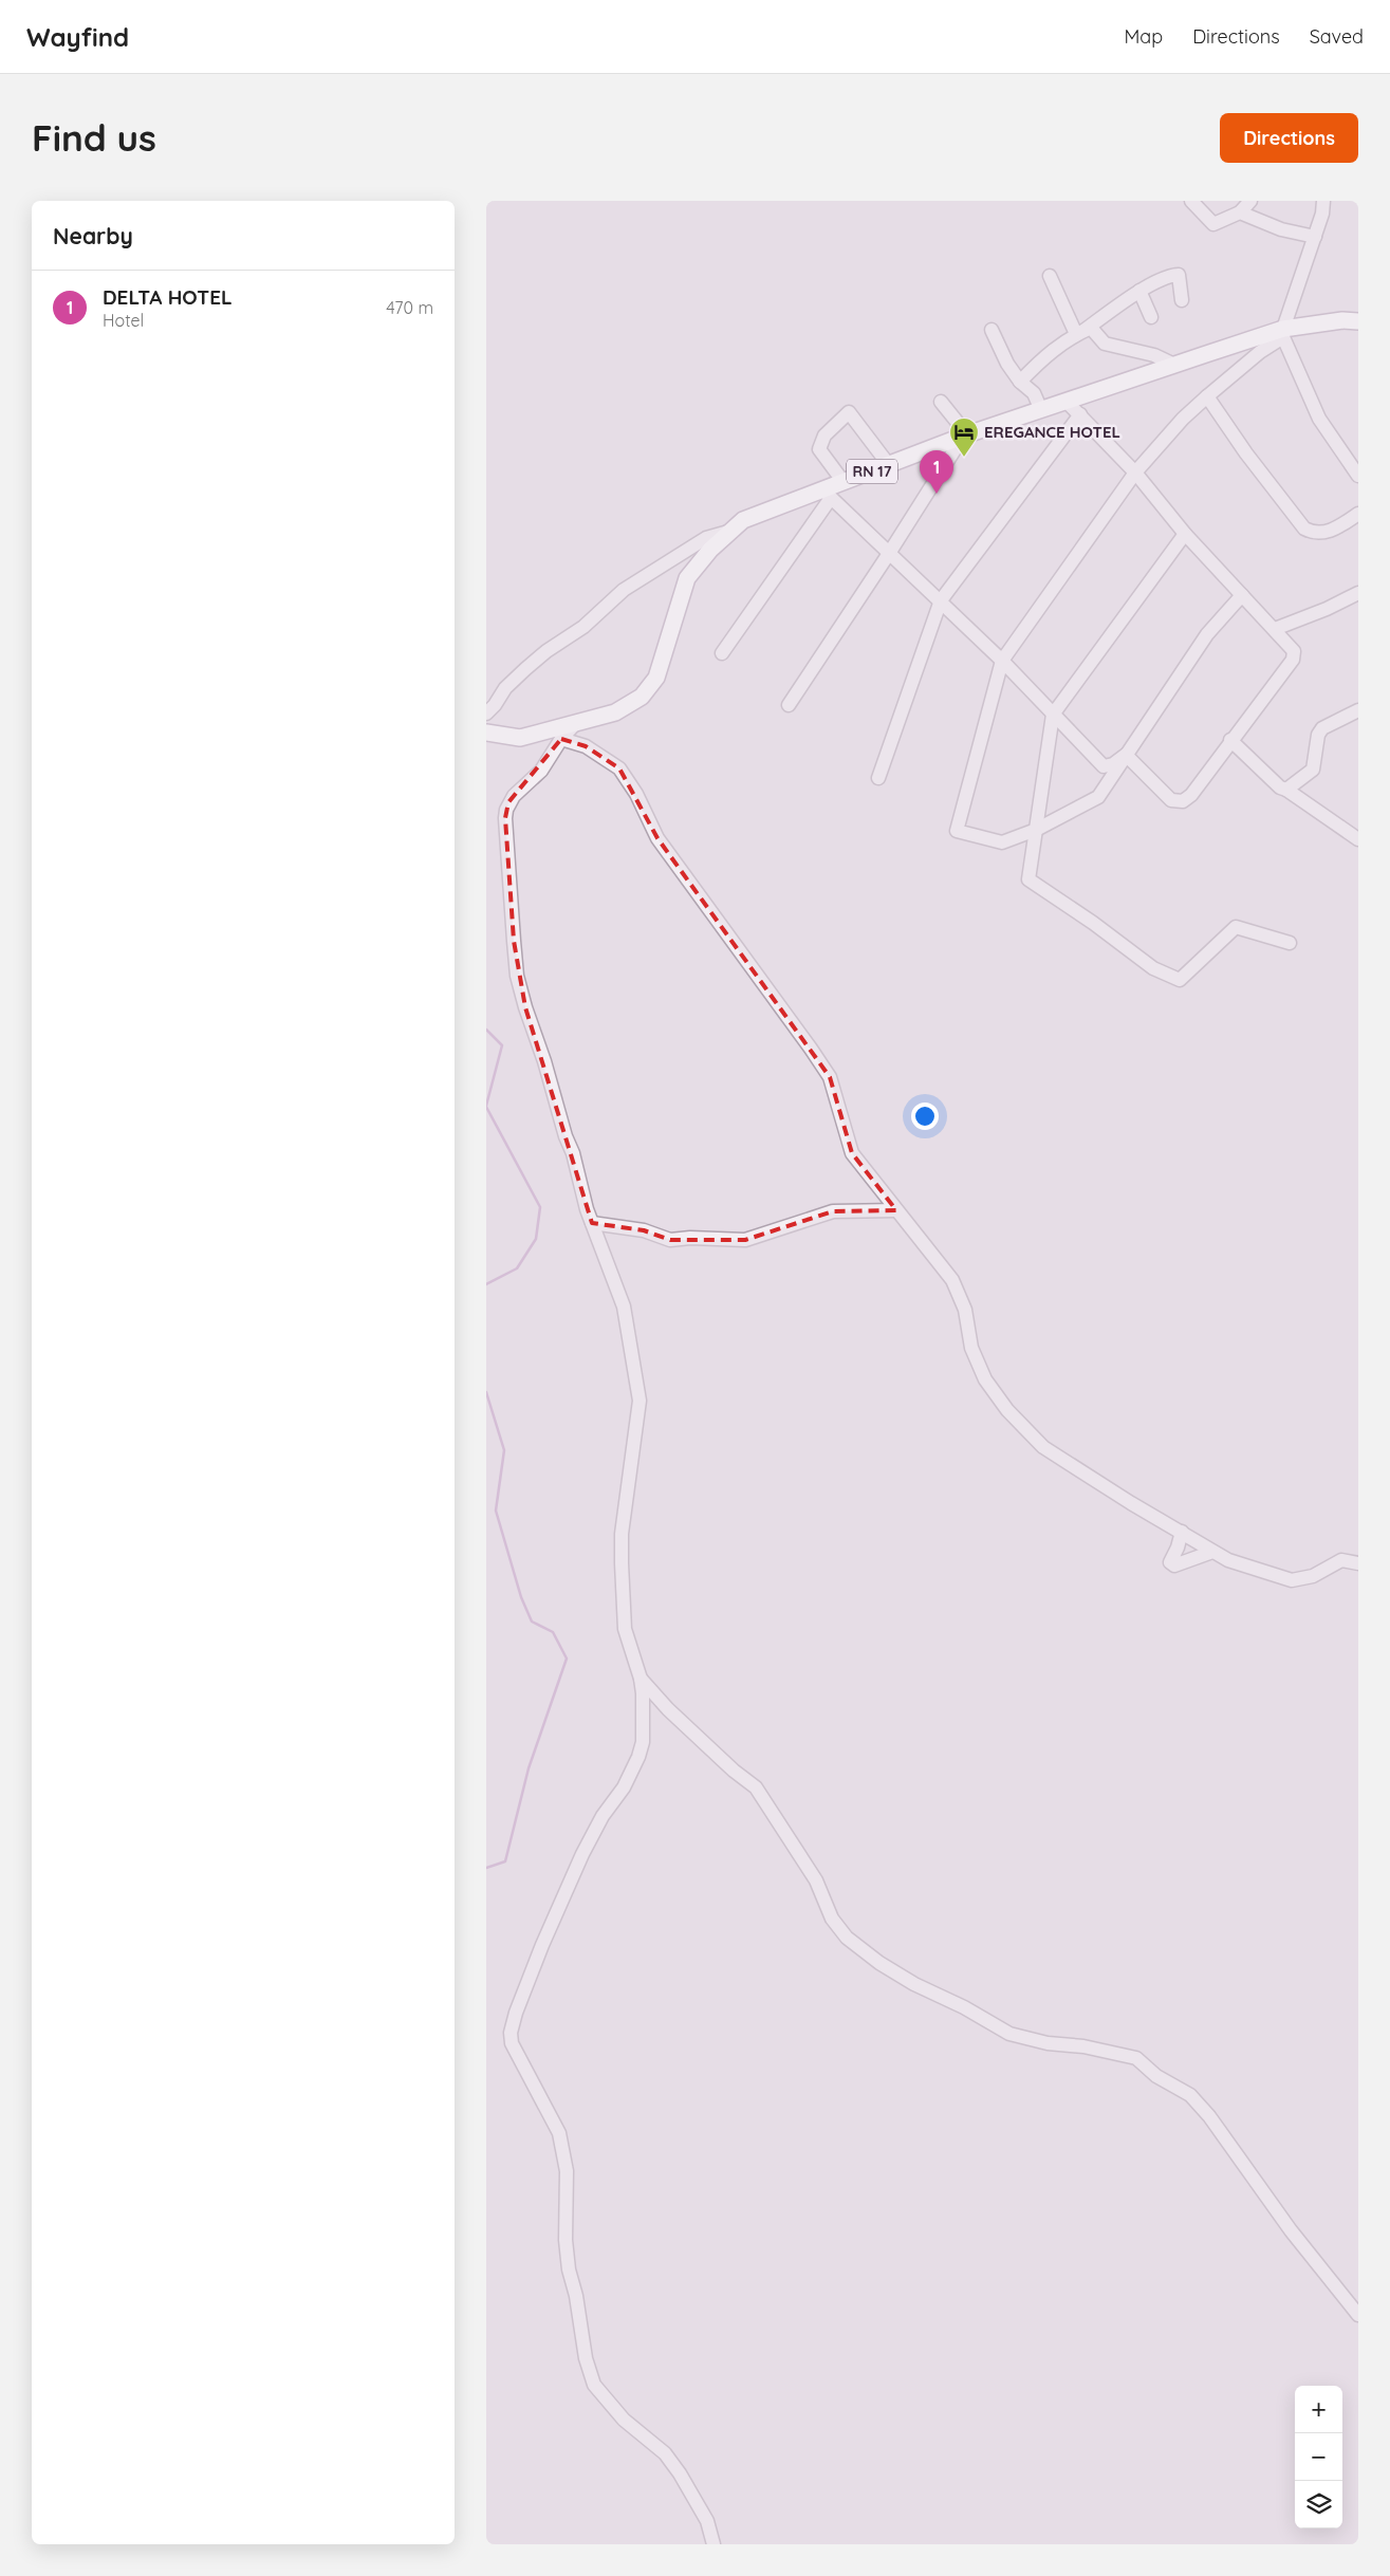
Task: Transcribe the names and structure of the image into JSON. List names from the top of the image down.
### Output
{
  "streets": {
    "main road": ["RN 17"]
  },
  "places": {
    "hotel": ["EREGANCE HOTEL"]
  },
  "page": {
    "header": "Wayfind",
    "nav": ["Map", "Directions", "Saved"],
    "buttons": "Directions",
    "title": "Find us",
    "heading": "Nearby",
    "list": [
      {
        "mark": "1",
        "name": "DELTA HOTEL",
        "note": "Hotel",
        "value": "470 m"
      }
    ],
    "pins": "1",
    "map_buttons": ["+", "−"]
  }
}
